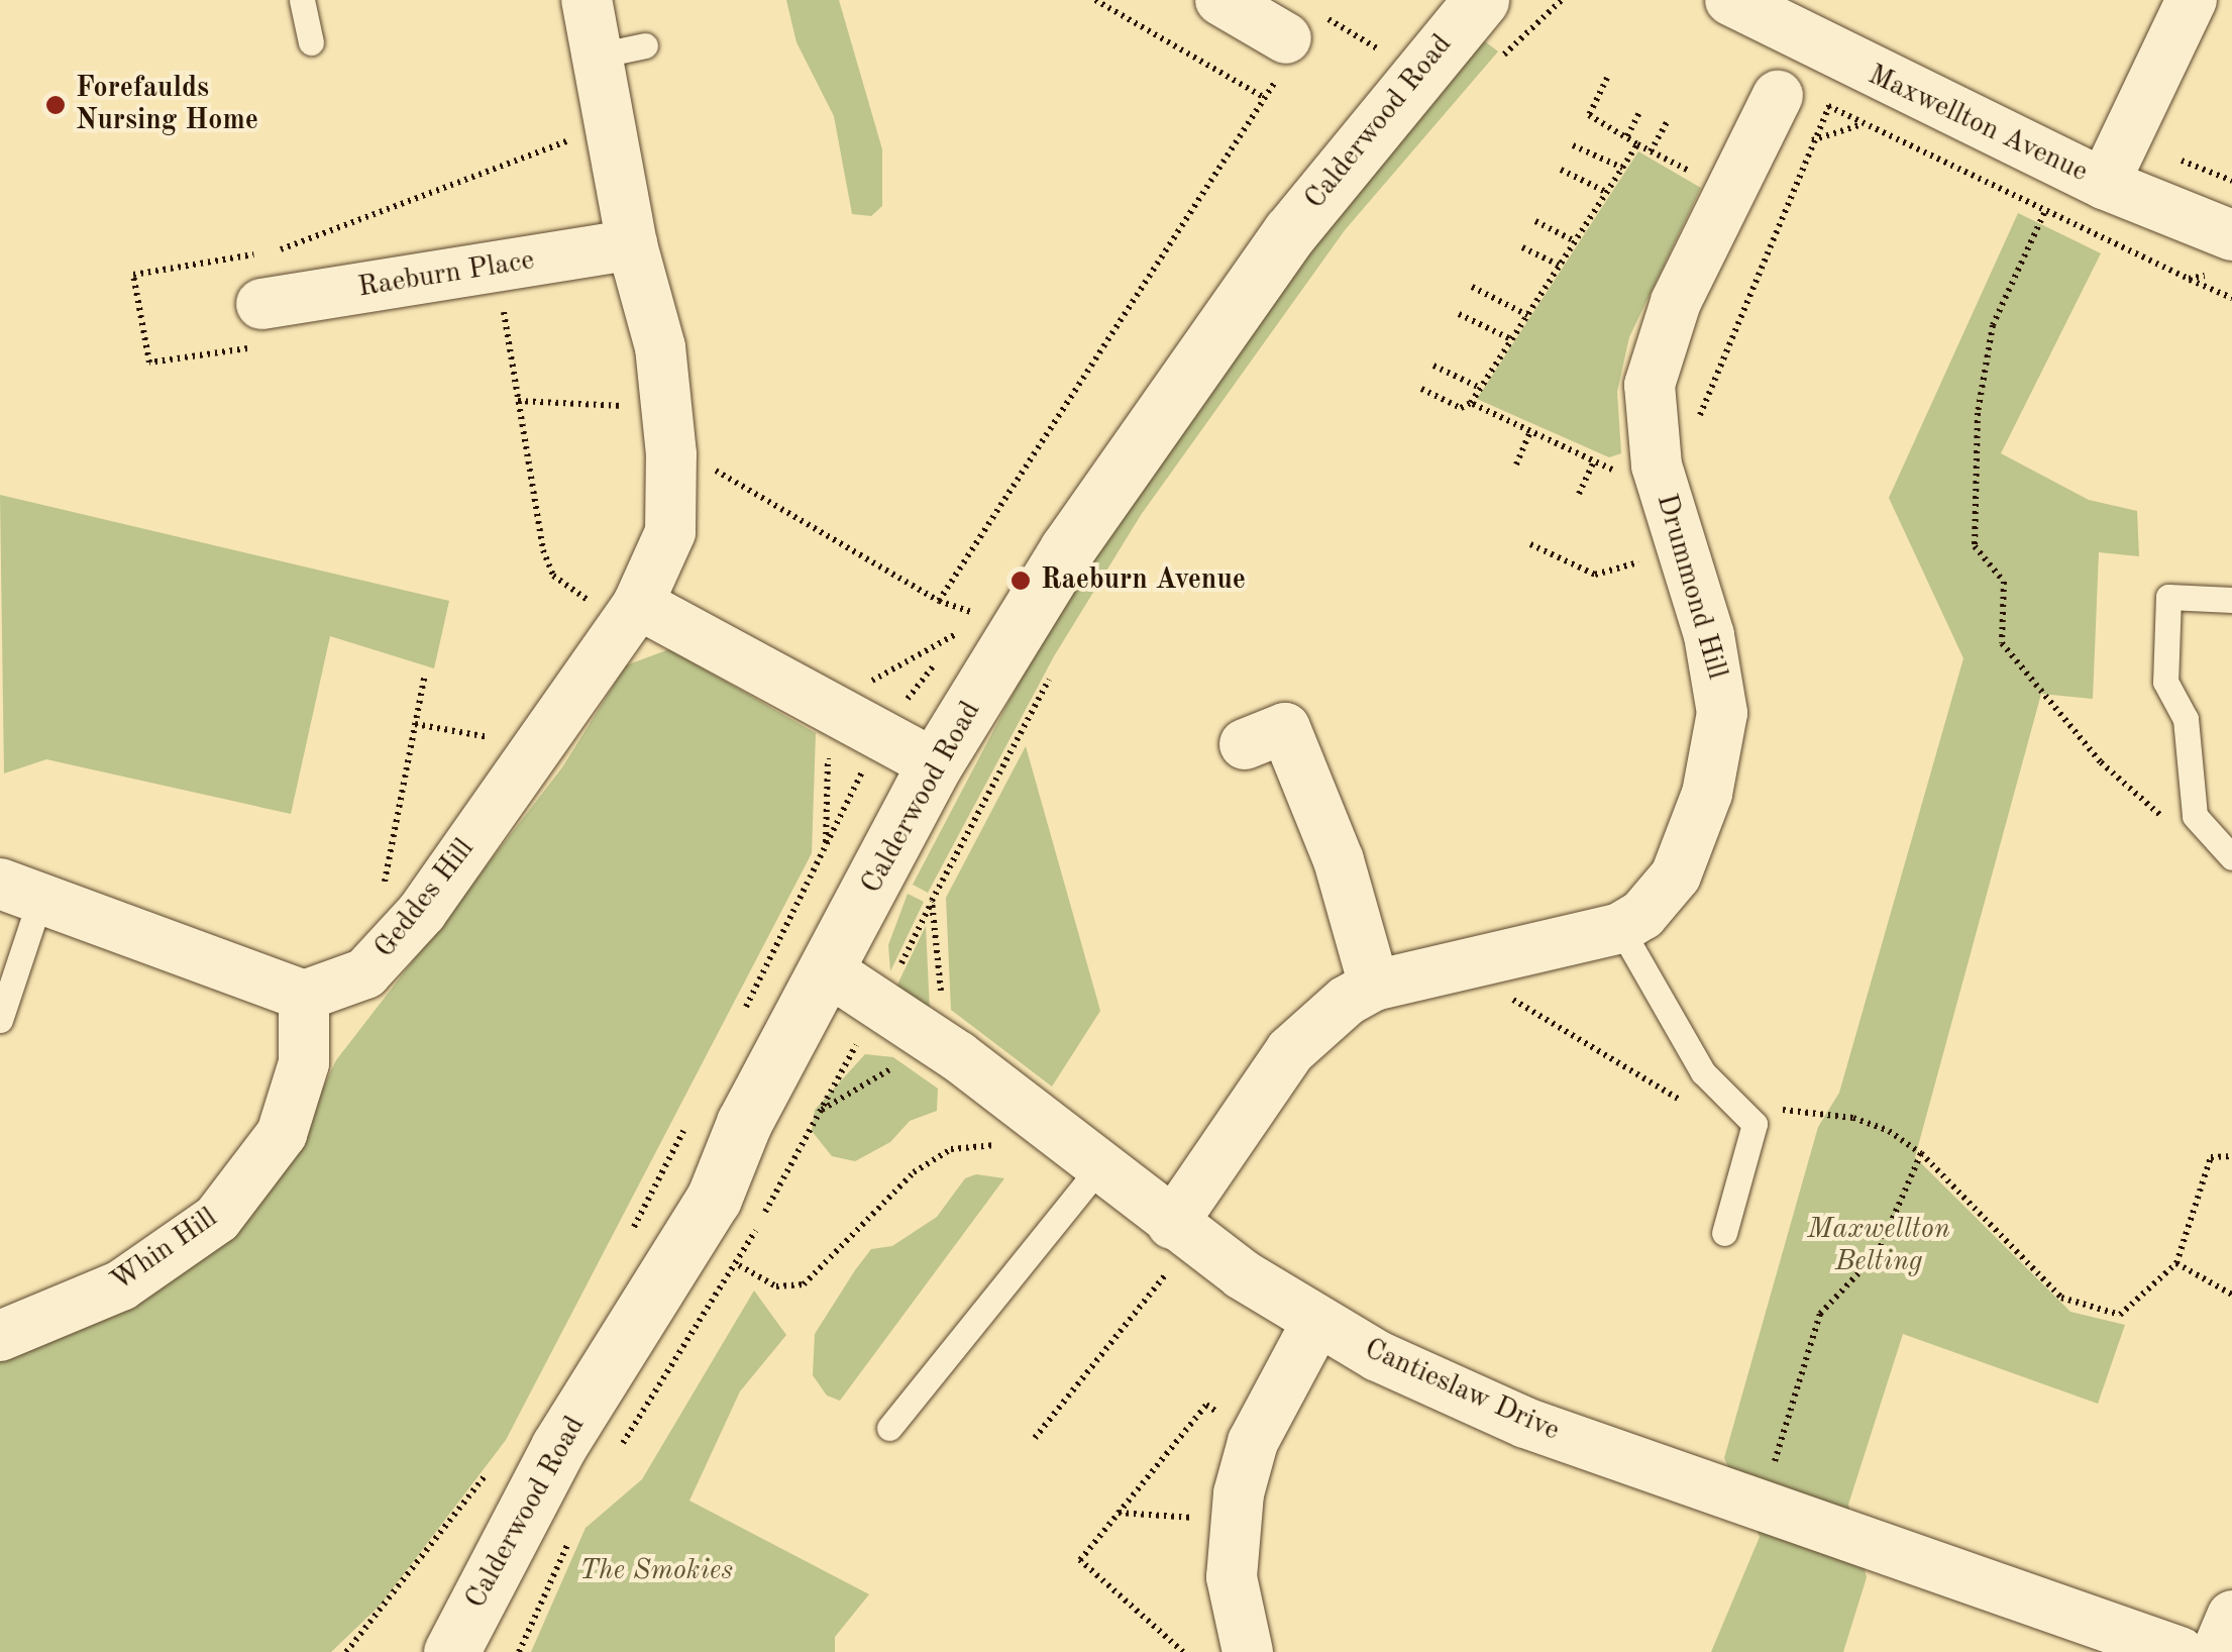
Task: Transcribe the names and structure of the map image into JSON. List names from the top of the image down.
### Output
{
  "streets": {
    "street": [
      "Calderwood Road",
      "Maxwellton Avenue",
      "Raeburn Place",
      "Drummond Hill",
      "Geddes Hill",
      "Whin Hill",
      "Cantieslaw Drive"
    ]
  },
  "crossings": [
    ["Calderwood Road", "Cantieslaw Drive"],
    ["Drummond Hill", "Cantieslaw Drive"],
    ["Geddes Hill", "Whin Hill"]
  ],
  "parks": ["Maxwellton Belting", "The Smokies"],
  "places": ["Forefaulds Nursing Home", "Raeburn Avenue"]
}
